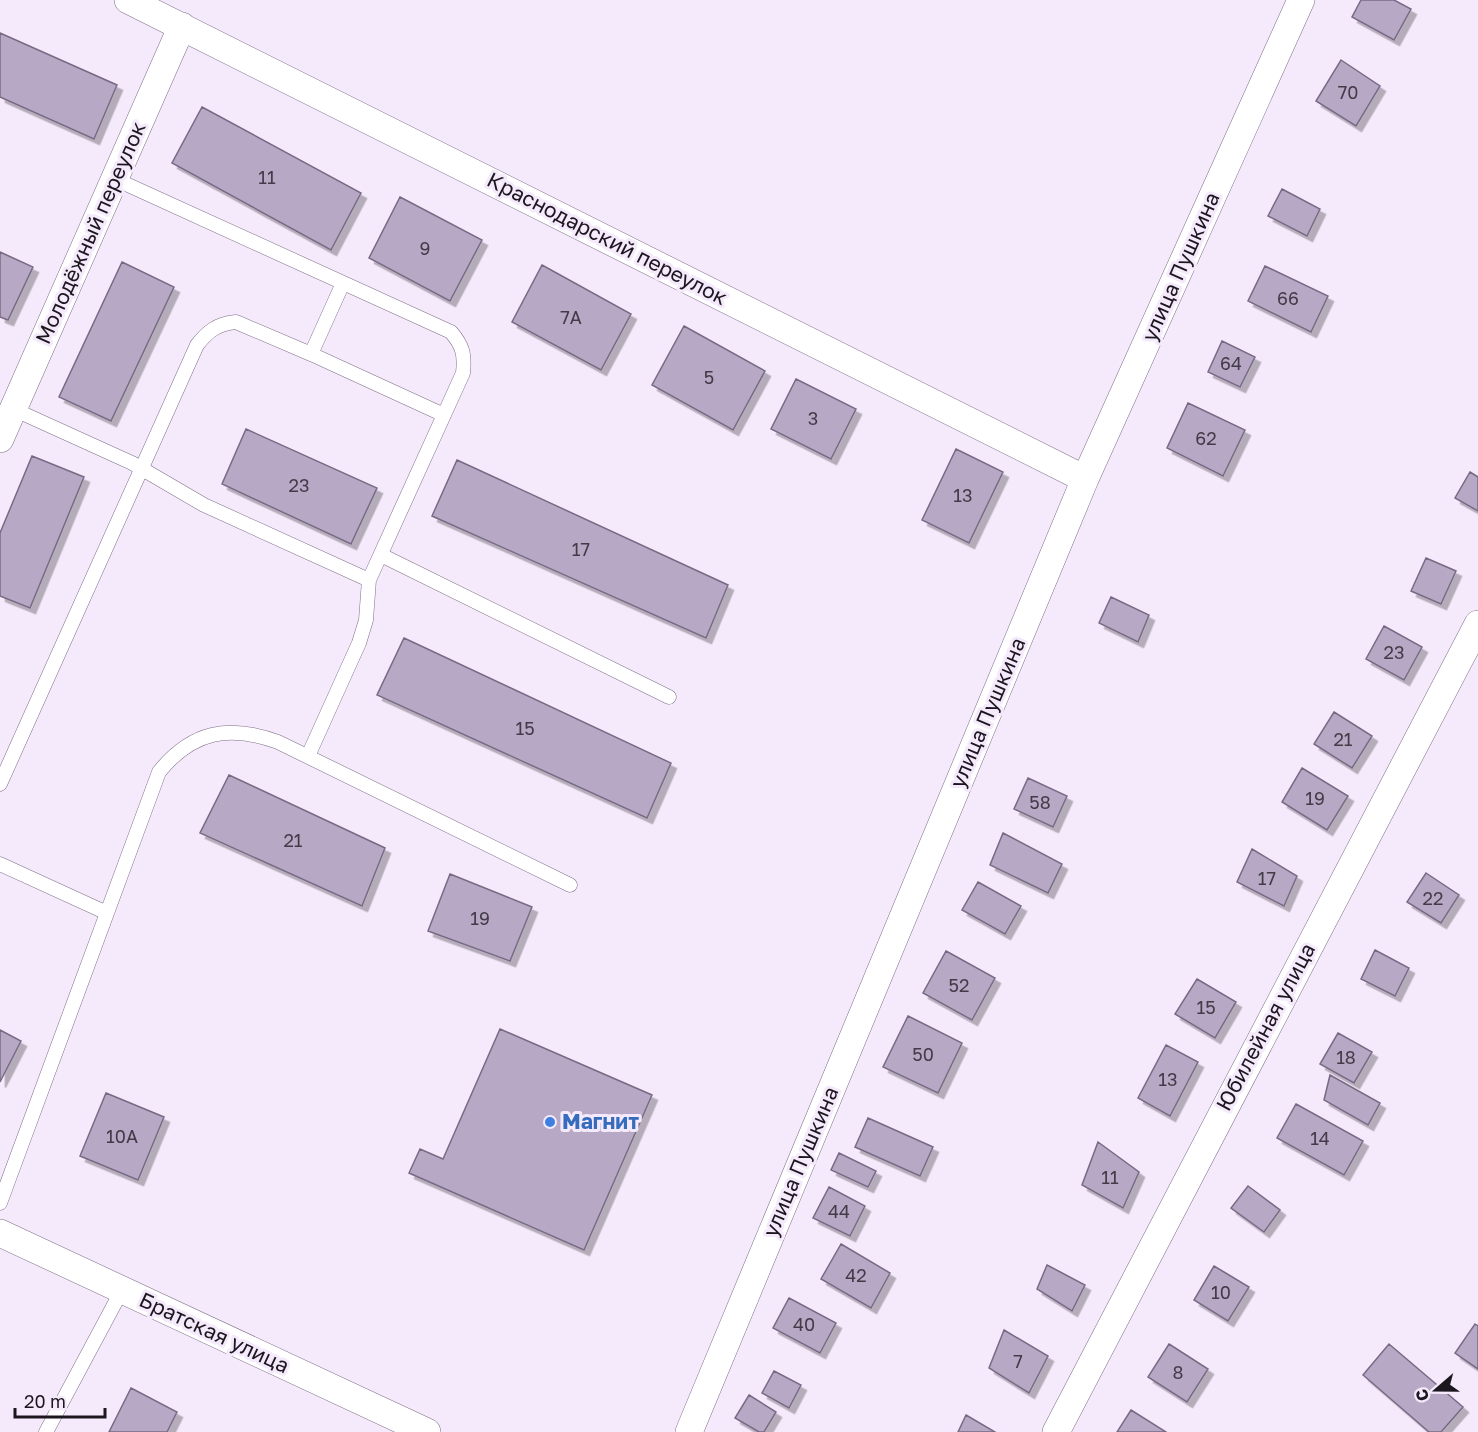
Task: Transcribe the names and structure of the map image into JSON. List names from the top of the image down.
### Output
{
  "streets": {
    "street": [
      "Молодёжный переулок",
      "Краснодарский переулок",
      "улица Пушкина",
      "Юбилейная улица",
      "Братская улица"
    ]
  },
  "crossings": [
    ["Молодёжный переулок", "Краснодарский переулок"],
    ["Краснодарский переулок", "улица Пушкина"]
  ],
  "places": ["Магнит"],
  "house_numbers": [
    "70",
    "11",
    "9",
    "66",
    "7А",
    "64",
    "5",
    "3",
    "62",
    "23",
    "13",
    "17",
    "23",
    "15",
    "21",
    "19",
    "58",
    "21",
    "17",
    "22",
    "19",
    "52",
    "15",
    "50",
    "18",
    "13",
    "10А",
    "14",
    "11",
    "44",
    "42",
    "10",
    "40",
    "7",
    "8"
  ],
  "scale_bar": "20 m",
  "north": "left"
}
